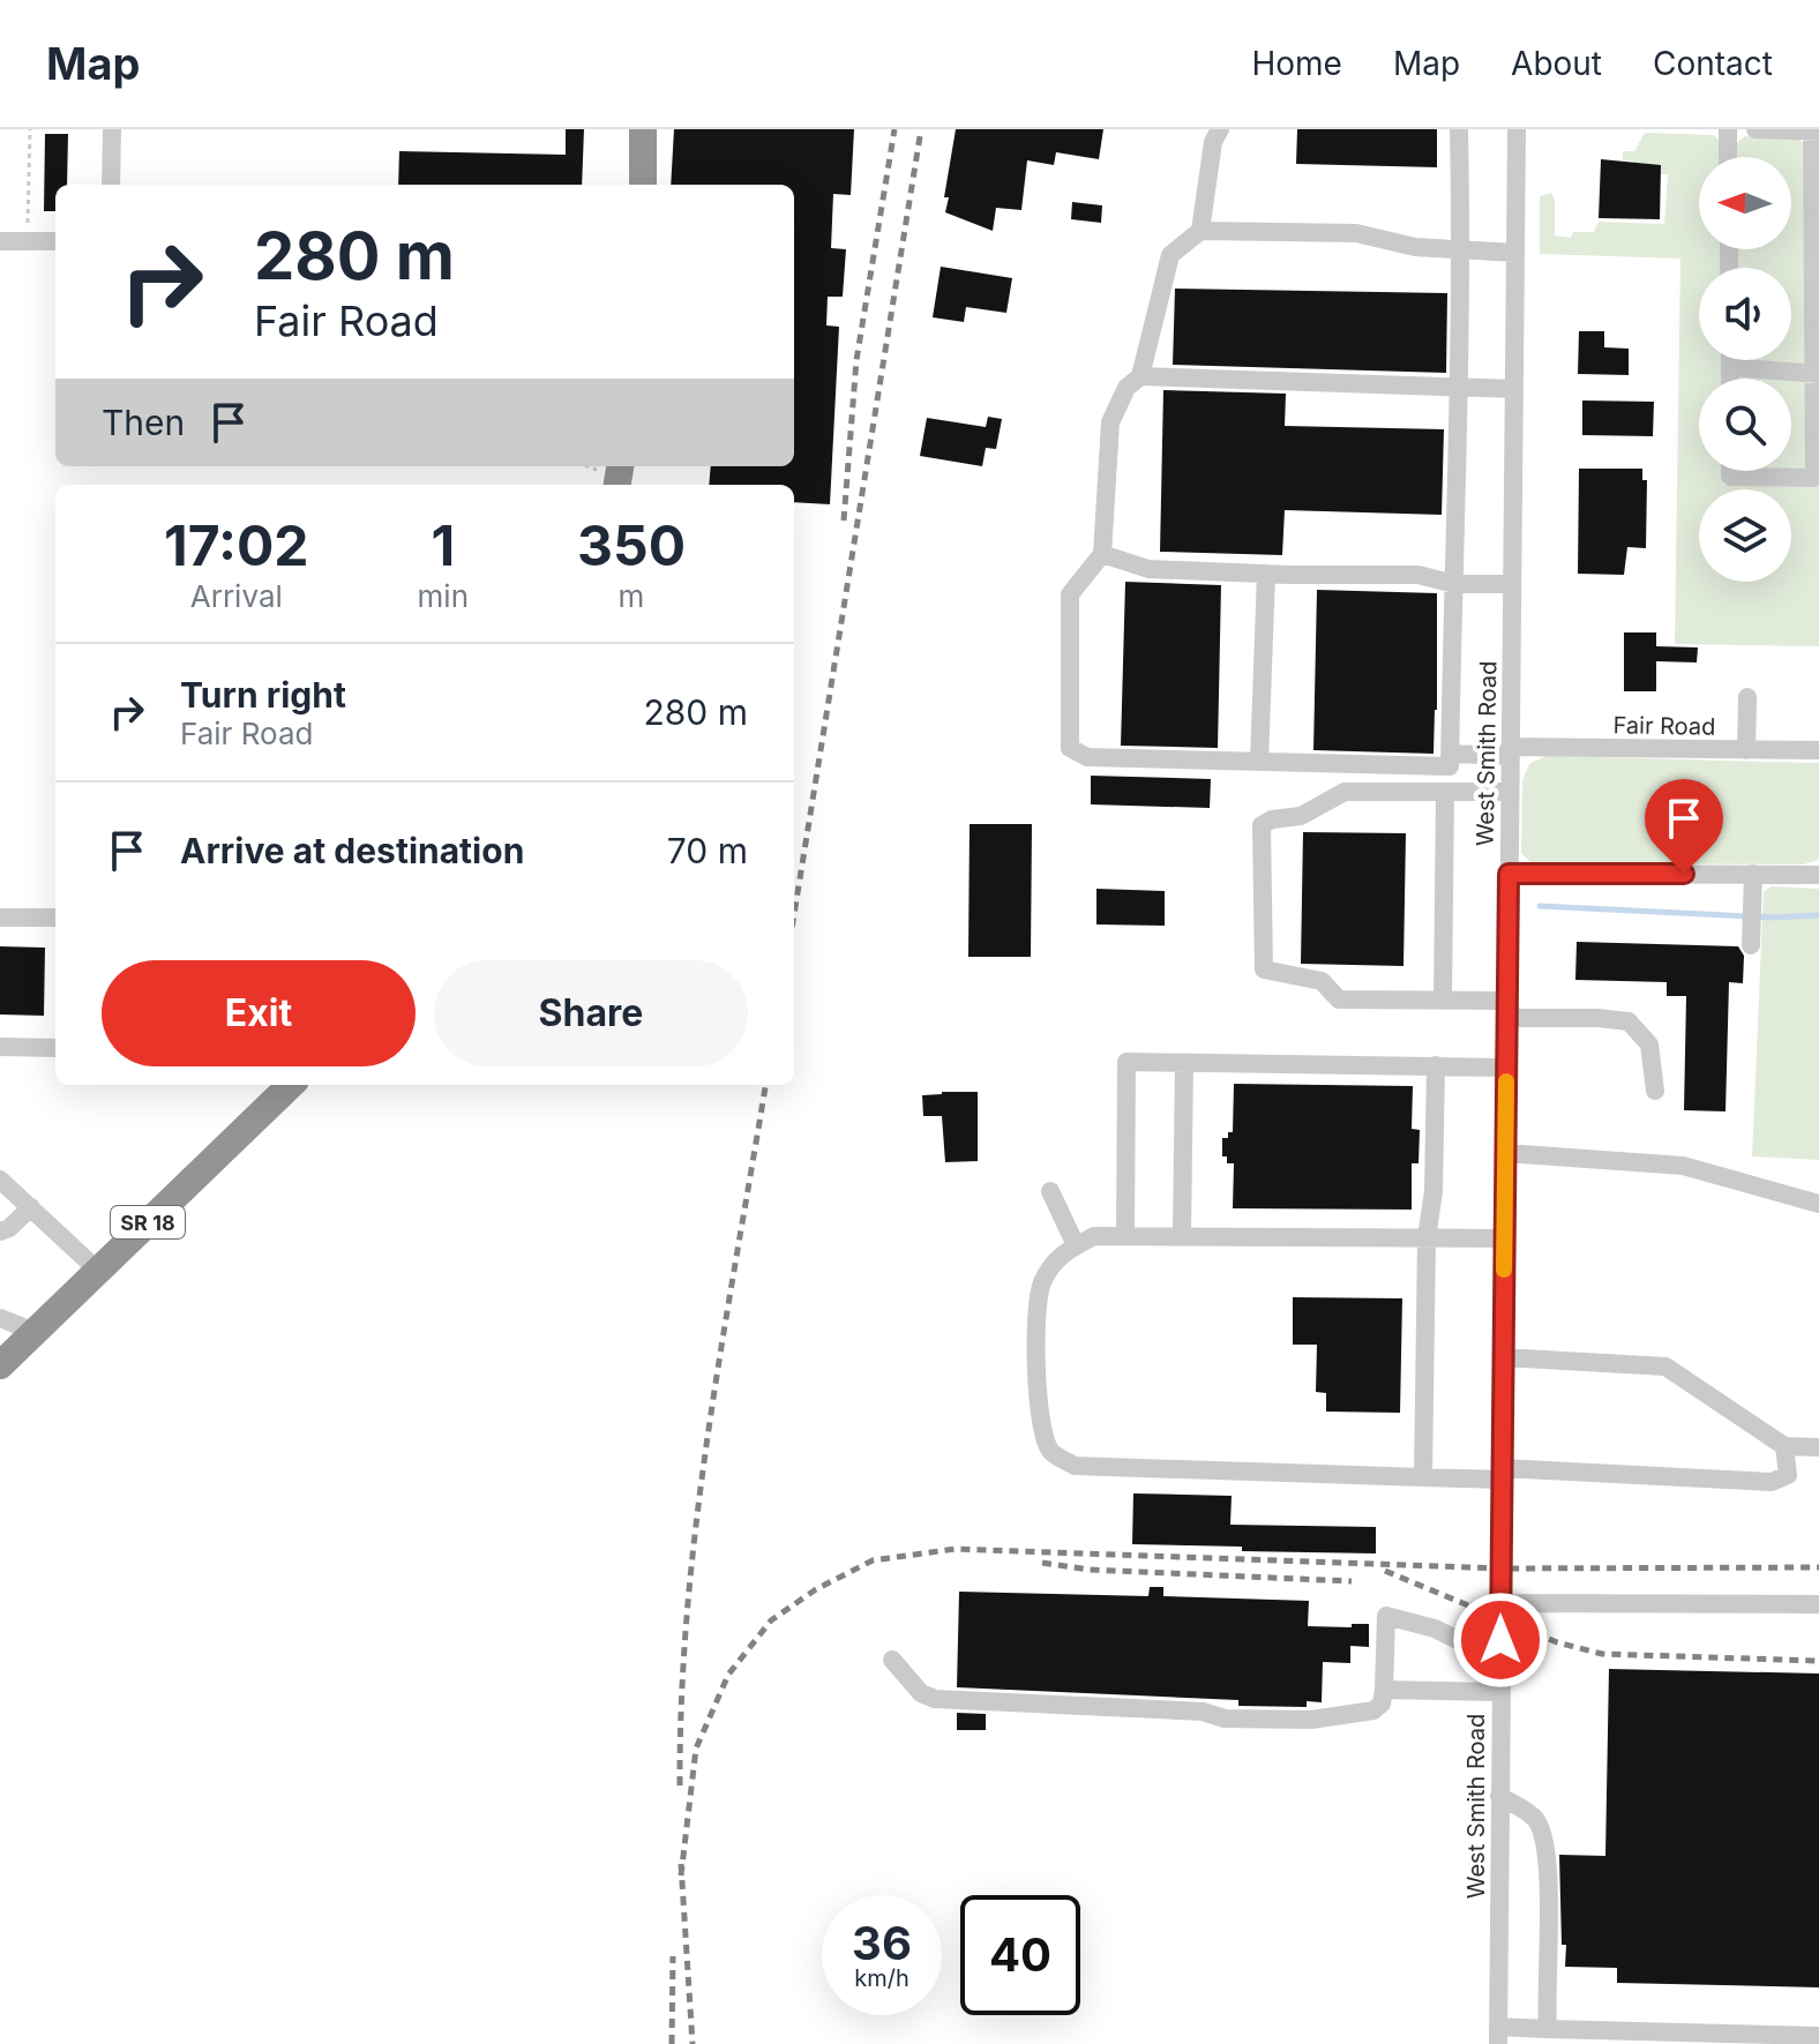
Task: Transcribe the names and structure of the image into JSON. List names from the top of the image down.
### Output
{
  "streets": {
    "highway": ["SR 18"],
    "street": ["Fair Road", "West Smith Road"]
  },
  "crossings": [
    ["Fair Road", "West Smith Road"]
  ],
  "north": "left",
  "page": {
    "header": "Map",
    "nav": [
      "Home",
      "Map",
      "About",
      "Contact"
    ],
    "turn": ["280 m", "Fair Road"],
    "then": "Then",
    "eta": [
      "17:02",
      "Arrival",
      "1",
      "min",
      "350",
      "m"
    ],
    "list": [
      {
        "name": "Turn right",
        "note": "Fair Road",
        "value": "280 m"
      },
      {
        "name": "Arrive at destination",
        "value": "70 m"
      }
    ],
    "buttons": ["Exit", "Share"],
    "speed": "36 km/h",
    "limit": "40"
  }
}
